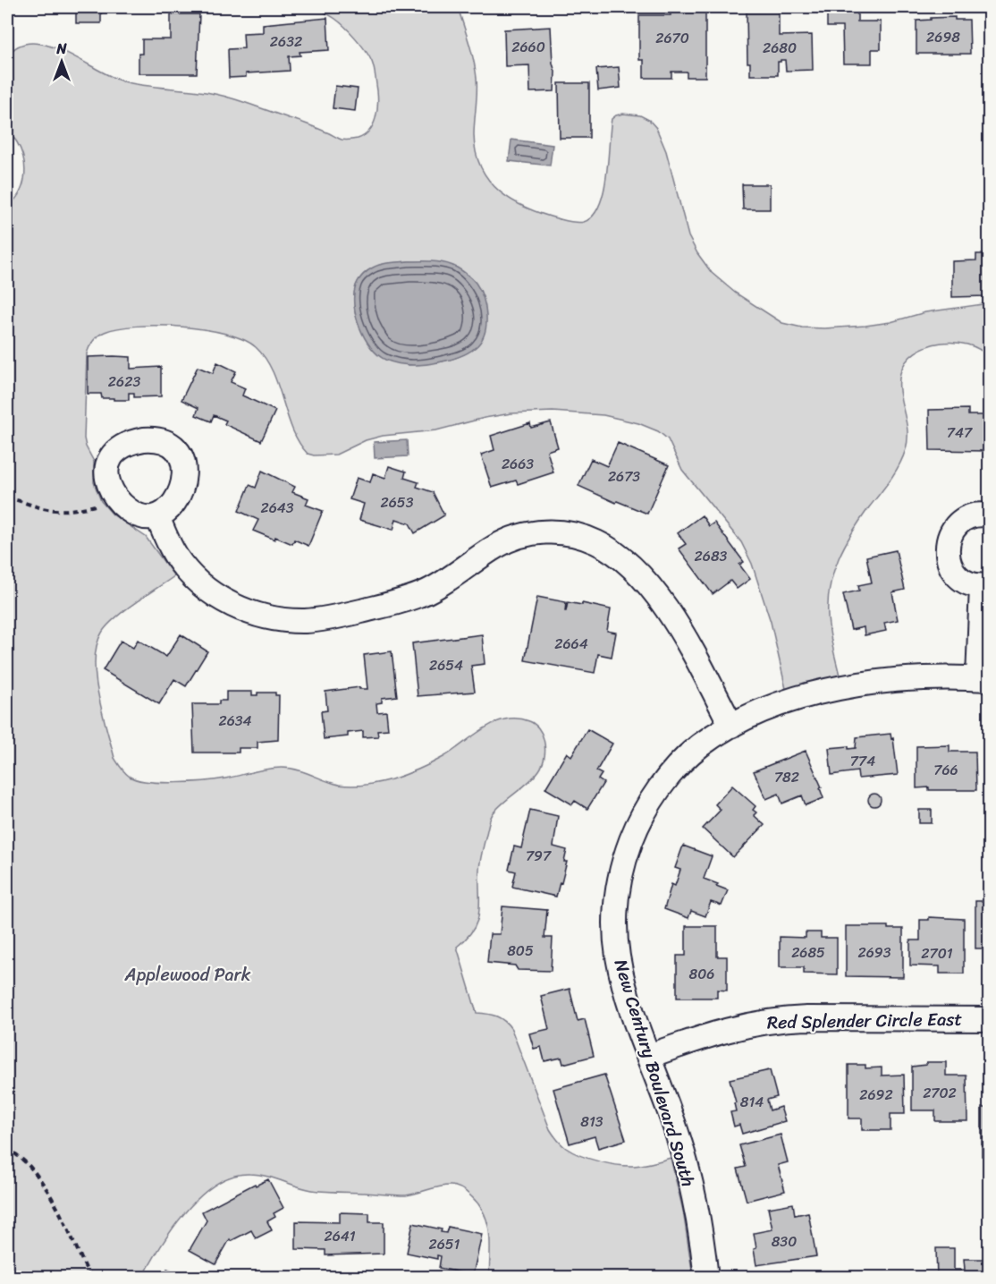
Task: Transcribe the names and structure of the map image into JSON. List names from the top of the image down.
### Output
{
  "streets": {
    "street": ["Red Splender Circle East", "New Century Boulevard South"]
  },
  "crossings": [
    ["Red Splender Circle East", "New Century Boulevard South"]
  ],
  "parks": ["Applewood Park"],
  "house_numbers": [
    "2698",
    "2670",
    "2632",
    "2660",
    "2680",
    "2623",
    "747",
    "2663",
    "2673",
    "2653",
    "2643",
    "2683",
    "2664",
    "2654",
    "2634",
    "774",
    "766",
    "782",
    "797",
    "805",
    "2685",
    "2693",
    "2701",
    "806",
    "2702",
    "2692",
    "814",
    "813",
    "2641",
    "830",
    "2651"
  ],
  "north": "top"
}
